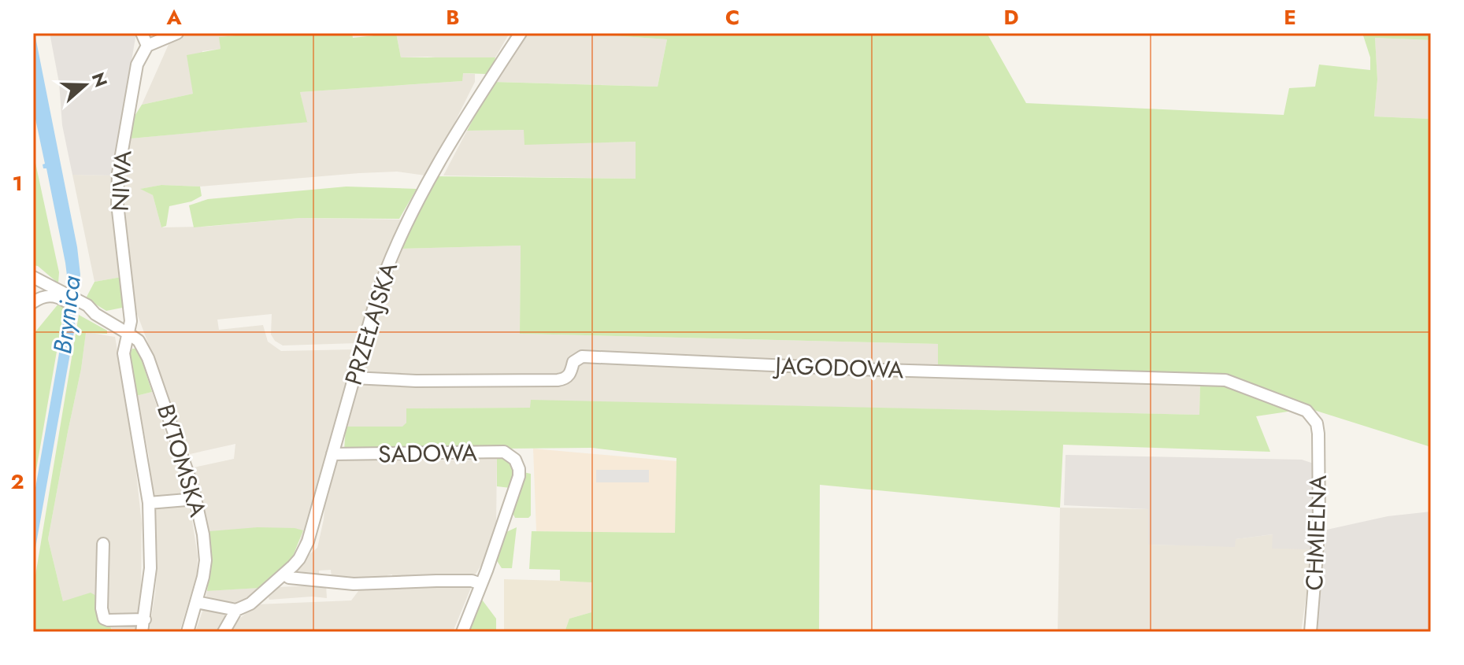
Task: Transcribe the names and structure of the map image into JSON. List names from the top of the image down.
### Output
{
  "streets": {
    "street": [
      "NIWA",
      "PRZEŁAJSKA",
      "JAGODOWA",
      "SADOWA",
      "BYTOMSKA",
      "CHMIELNA"
    ]
  },
  "crossings": [
    ["NIWA", "BYTOMSKA"],
    ["PRZEŁAJSKA", "JAGODOWA"],
    ["PRZEŁAJSKA", "SADOWA"],
    ["JAGODOWA", "CHMIELNA"]
  ],
  "water": ["Brynica"],
  "north": "right",
  "grid": {
    "columns": [
      "A",
      "B",
      "C",
      "D",
      "E"
    ],
    "rows": ["1", "2"]
  }
}
